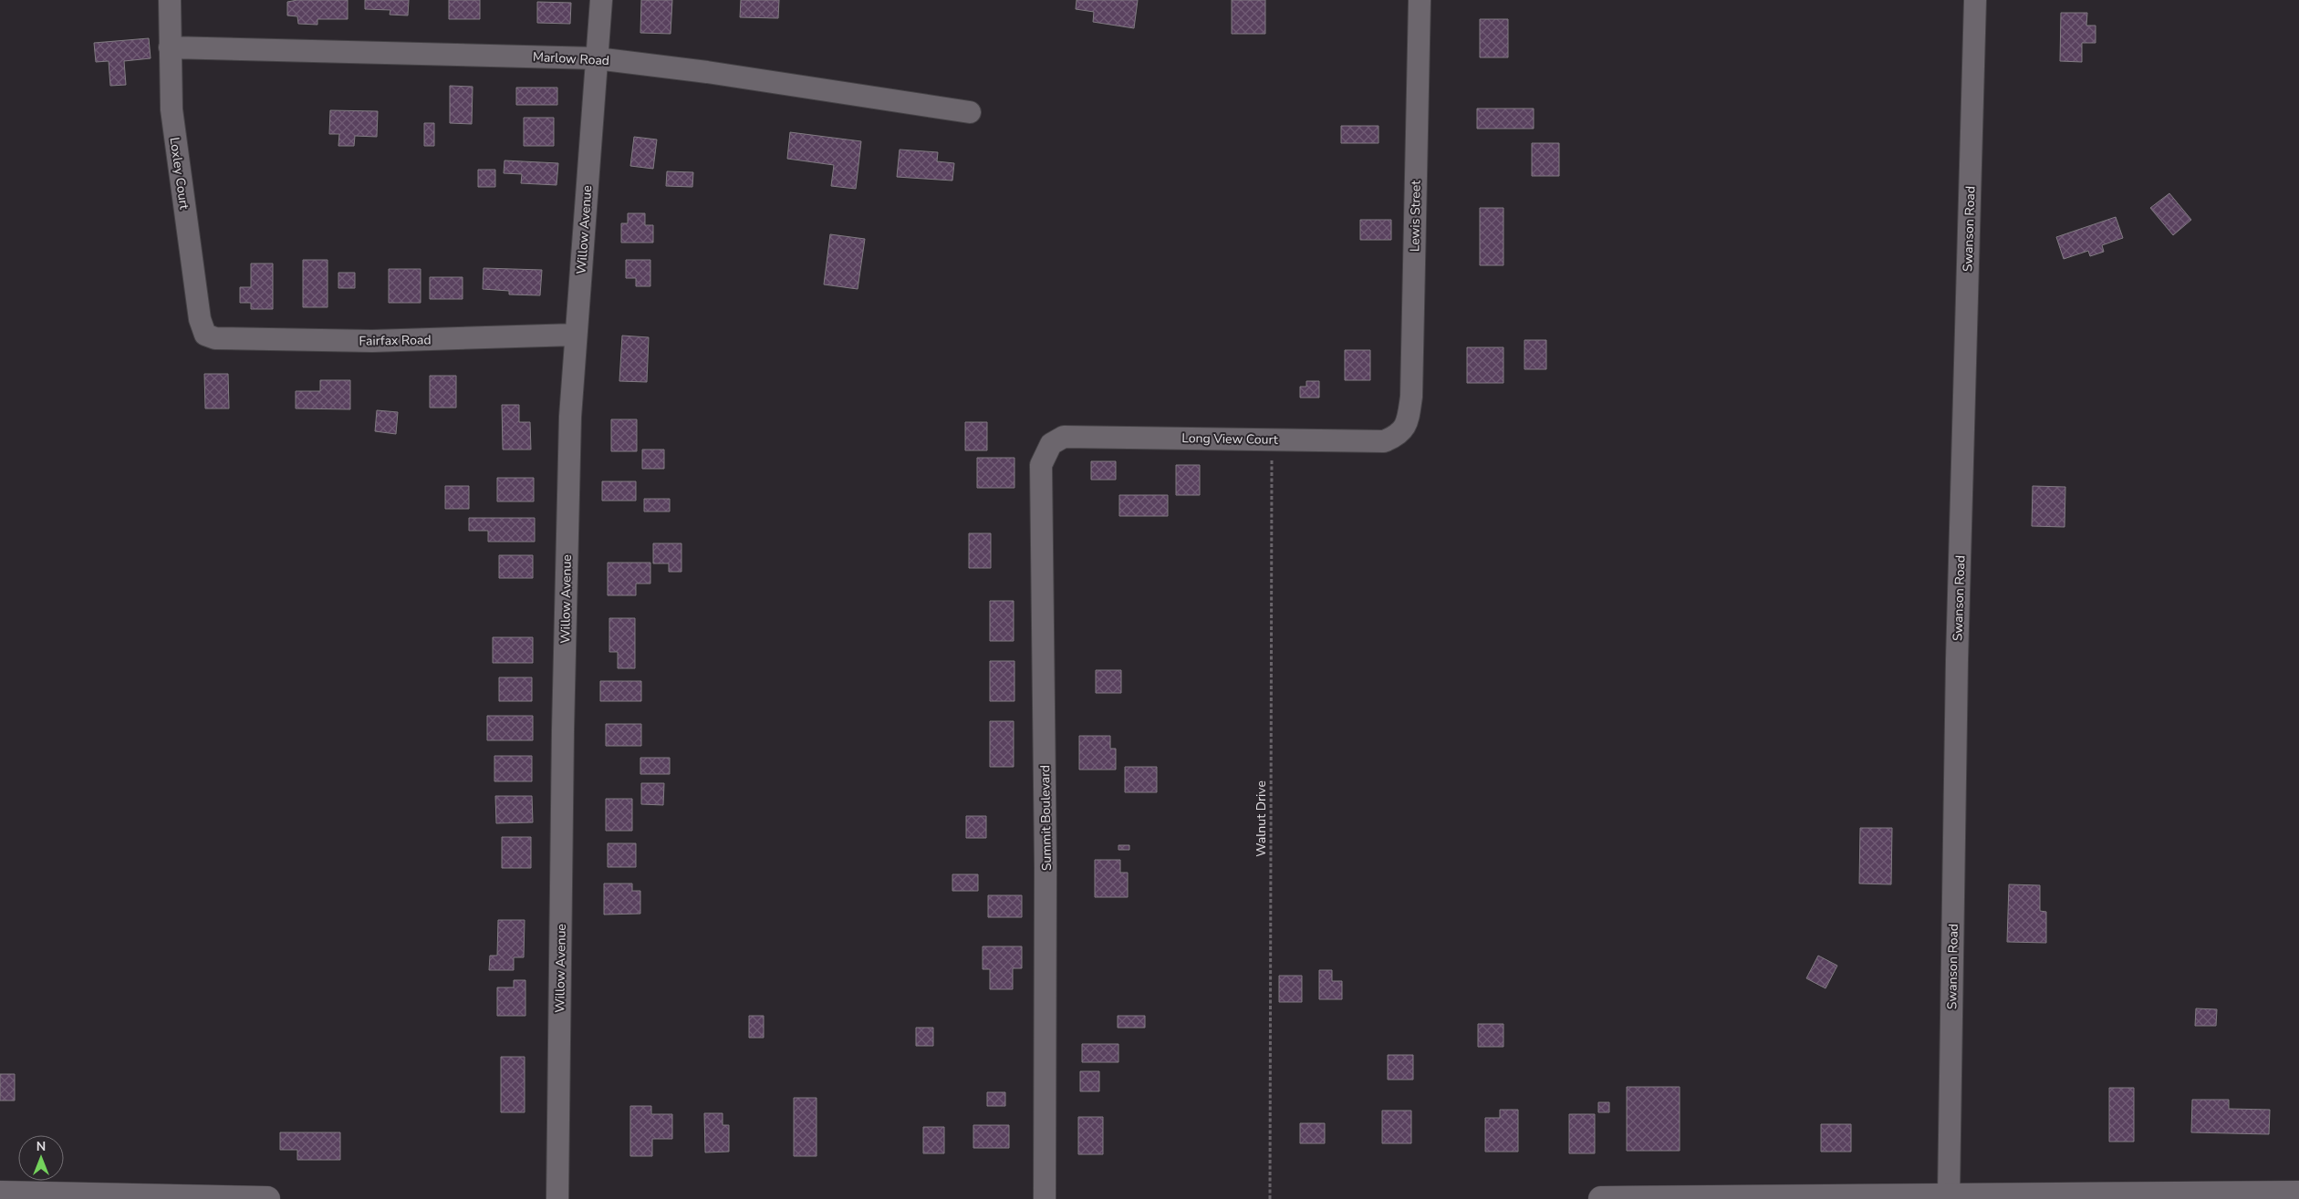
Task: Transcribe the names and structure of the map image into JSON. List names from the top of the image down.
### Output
{
  "streets": {
    "street": [
      "Marlow Road",
      "Loxley Court",
      "Lewis Street",
      "Swanson Road",
      "Willow Avenue",
      "Fairfax Road",
      "Long View Court",
      "Summit Boulevard"
    ],
    "path": ["Walnut Drive"]
  },
  "crossings": [
    ["Marlow Road", "Loxley Court"],
    ["Marlow Road", "Willow Avenue"],
    ["Loxley Court", "Fairfax Road"],
    ["Lewis Street", "Long View Court"],
    ["Willow Avenue", "Fairfax Road"],
    ["Long View Court", "Summit Boulevard"],
    ["Long View Court", "Walnut Drive"]
  ],
  "north": "top"
}
